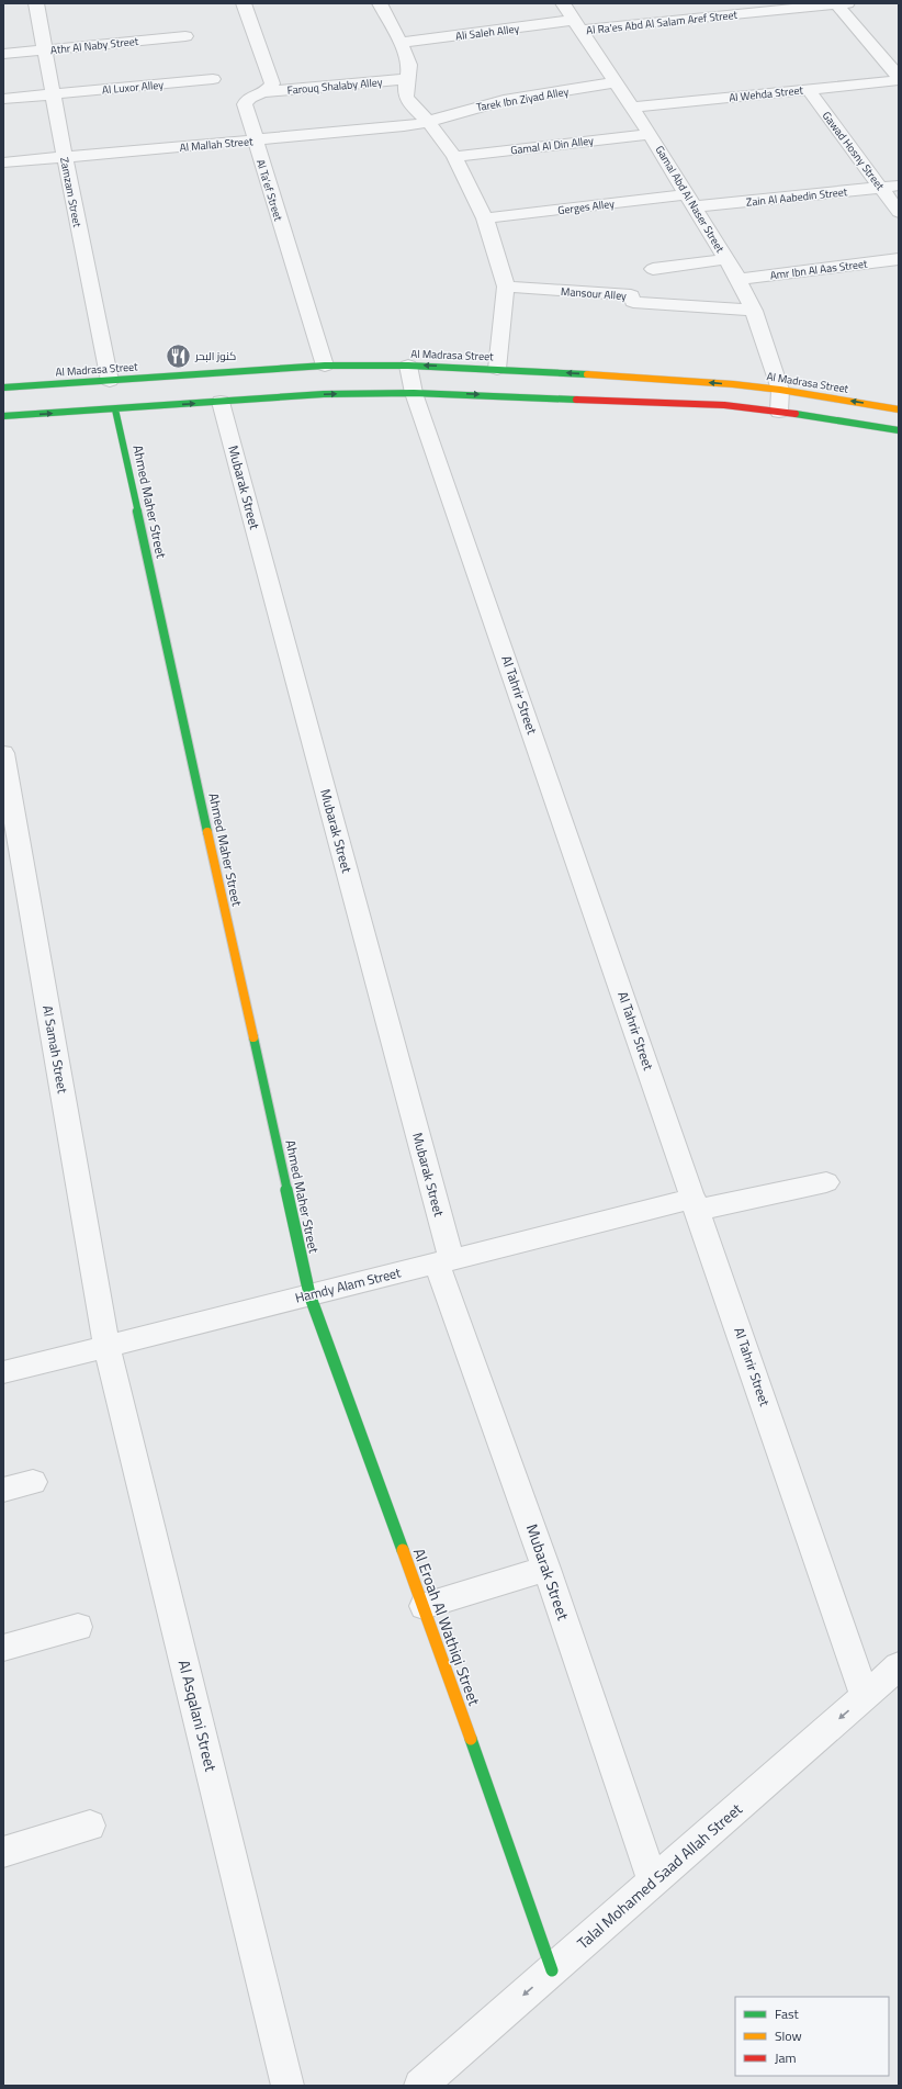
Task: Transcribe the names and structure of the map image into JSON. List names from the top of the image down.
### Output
{
  "streets": {
    "main road": ["Al Madrasa Street", "Ahmed Maher Street", "Al Eroah Al Wathiqi Street"],
    "street": [
      "Al Ra'es Abd Al Salam Aref Street",
      "Ali Saleh Alley",
      "Athr Al Naby Street",
      "Farouq Shalaby Alley",
      "Al Luxor Alley",
      "Al Wehda Street",
      "Tarek Ibn Ziyad Alley",
      "Al Mallah Street",
      "Gamal Al Din Alley",
      "Gawad Hosny Street",
      "Al Ta'ef Street",
      "Zamzam Street",
      "Zain Al Aabedin Street",
      "Gamal Abd Al Naser Street",
      "Gerges Alley",
      "Amr Ibn Al Aas Street",
      "Mansour Alley",
      "Mubarak Street",
      "Al Tahrir Street",
      "Al Samah Street",
      "Hamdy Alam Street",
      "Al Asqalani Street",
      "Talal Mohamed Saad Allah Street"
    ]
  },
  "crossings": [
    ["Al Ra'es Abd Al Salam Aref Street", "Ali Saleh Alley"],
    ["Al Ra'es Abd Al Salam Aref Street", "Gamal Abd Al Naser Street"],
    ["Ali Saleh Alley", "Gamal Abd Al Naser Street"],
    ["Athr Al Naby Street", "Zamzam Street"],
    ["Farouq Shalaby Alley", "Al Ta'ef Street"],
    ["Al Luxor Alley", "Zamzam Street"],
    ["Al Wehda Street", "Gawad Hosny Street"],
    ["Al Wehda Street", "Gamal Abd Al Naser Street"],
    ["Tarek Ibn Ziyad Alley", "Al Mallah Street"],
    ["Tarek Ibn Ziyad Alley", "Gamal Abd Al Naser Street"],
    ["Al Mallah Street", "Al Ta'ef Street"],
    ["Al Mallah Street", "Zamzam Street"],
    ["Gamal Al Din Alley", "Gamal Abd Al Naser Street"],
    ["Gawad Hosny Street", "Zain Al Aabedin Street"],
    ["Al Ta'ef Street", "Al Madrasa Street"],
    ["Zamzam Street", "Al Madrasa Street"],
    ["Zain Al Aabedin Street", "Gamal Abd Al Naser Street"],
    ["Zain Al Aabedin Street", "Gerges Alley"],
    ["Gamal Abd Al Naser Street", "Gerges Alley"],
    ["Gamal Abd Al Naser Street", "Amr Ibn Al Aas Street"],
    ["Gamal Abd Al Naser Street", "Mansour Alley"],
    ["Gamal Abd Al Naser Street", "Al Madrasa Street"],
    ["Al Madrasa Street", "Al Tahrir Street"],
    ["Mubarak Street", "Hamdy Alam Street"],
    ["Mubarak Street", "Talal Mohamed Saad Allah Street"],
    ["Ahmed Maher Street", "Hamdy Alam Street"],
    ["Ahmed Maher Street", "Al Eroah Al Wathiqi Street"],
    ["Al Tahrir Street", "Hamdy Alam Street"],
    ["Al Tahrir Street", "Talal Mohamed Saad Allah Street"],
    ["Al Samah Street", "Hamdy Alam Street"],
    ["Al Samah Street", "Al Asqalani Street"],
    ["Hamdy Alam Street", "Al Eroah Al Wathiqi Street"],
    ["Hamdy Alam Street", "Al Asqalani Street"],
    ["Al Eroah Al Wathiqi Street", "Talal Mohamed Saad Allah Street"]
  ],
  "one_way": ["Talal Mohamed Saad Allah Street"],
  "places": {
    "restaurant": ["كنوز البحر"]
  },
  "legend": ["Fast", "Slow", "Jam"]
}
